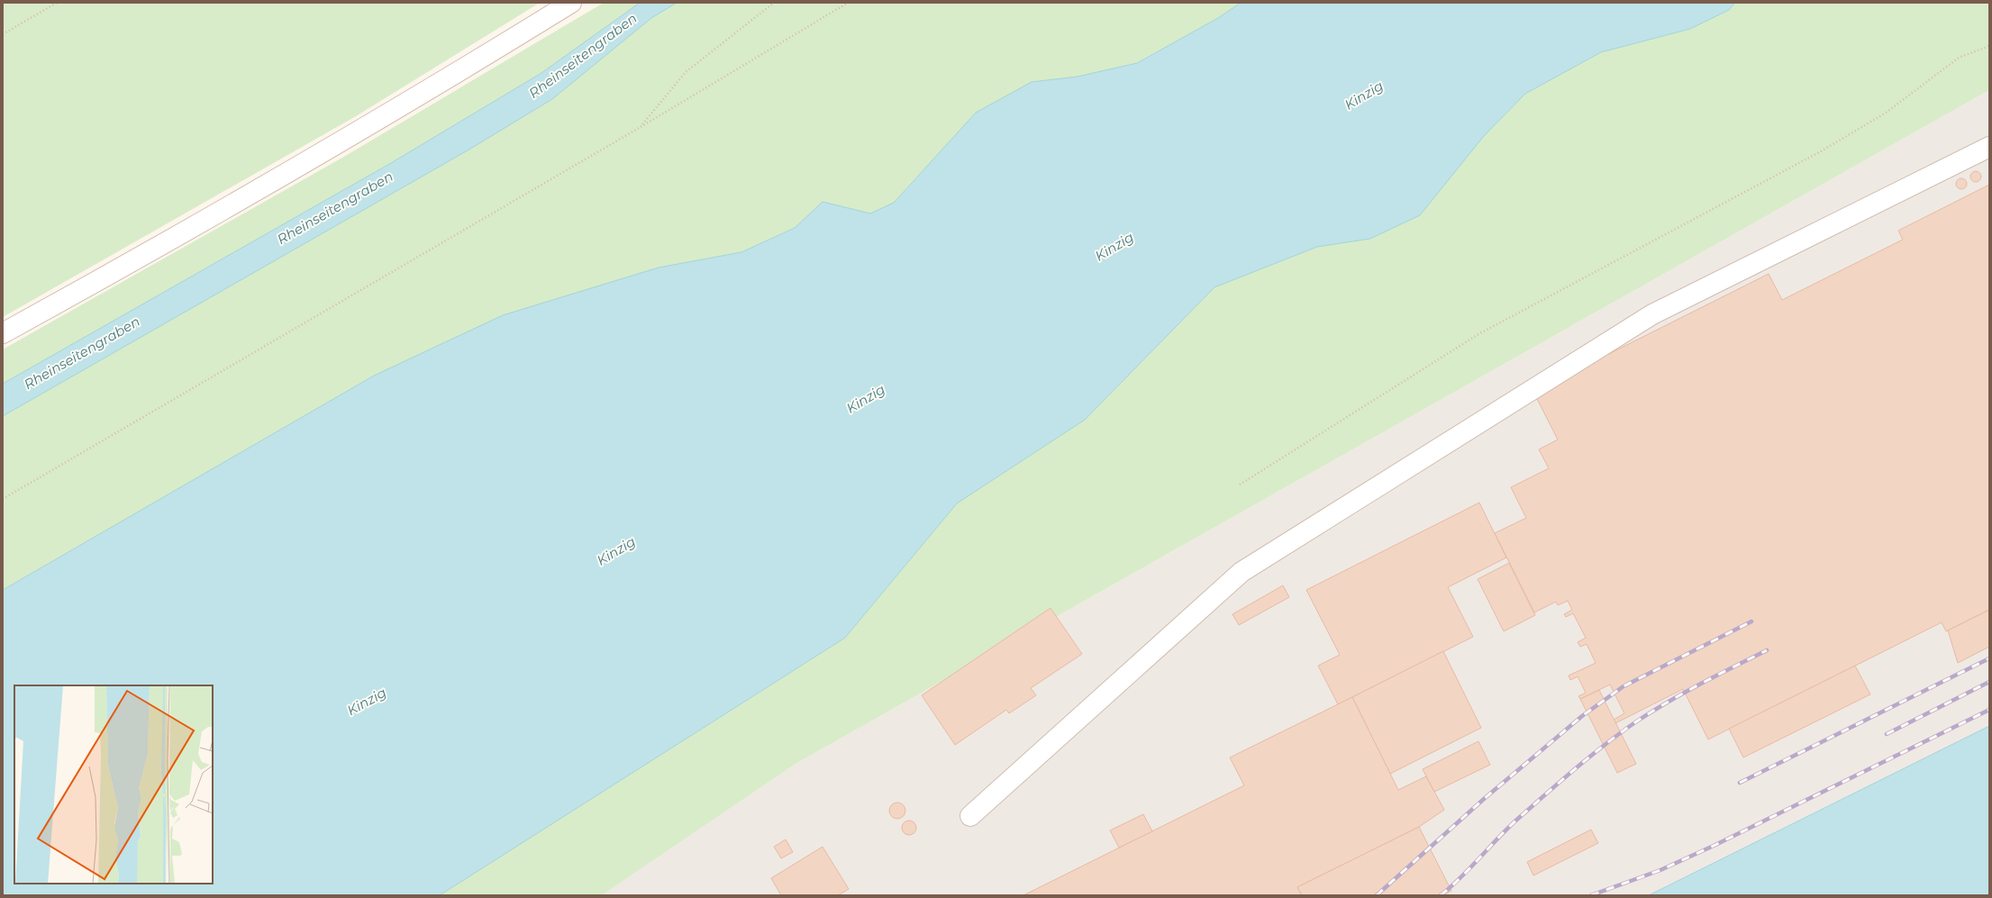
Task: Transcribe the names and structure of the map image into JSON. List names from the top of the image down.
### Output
{
  "water": ["Rheinseitengraben", "Kinzig"]
}
